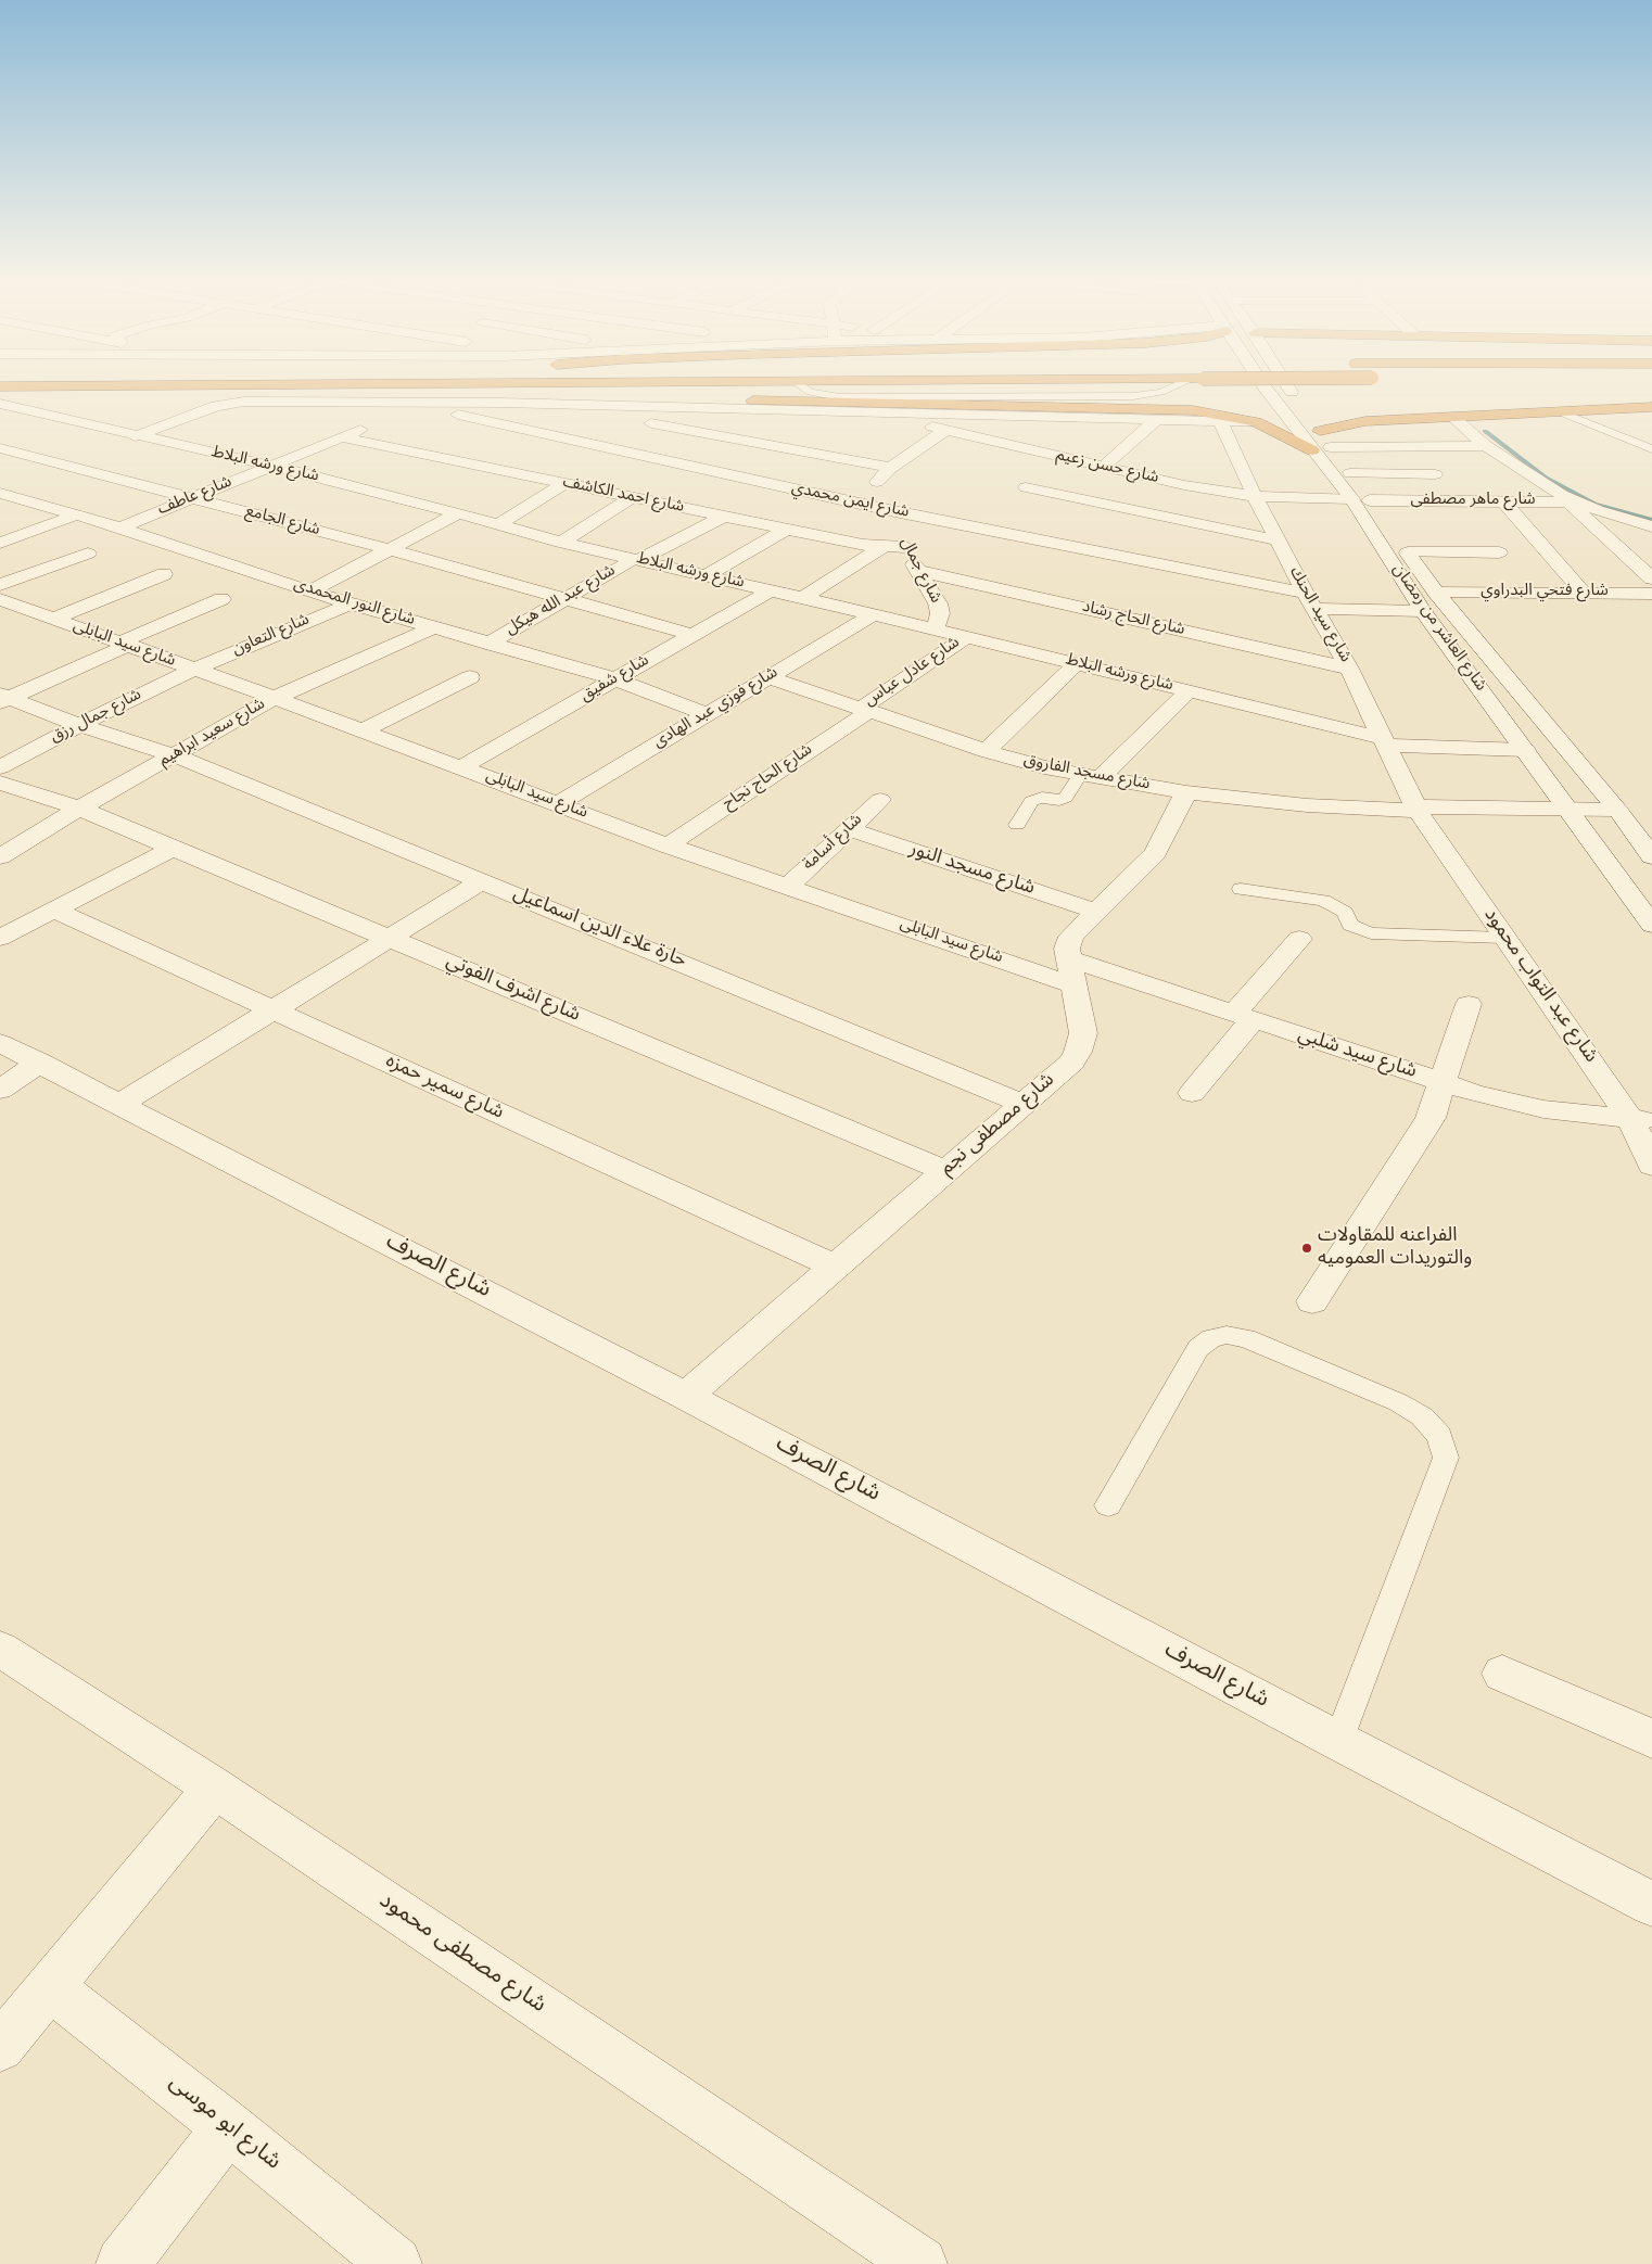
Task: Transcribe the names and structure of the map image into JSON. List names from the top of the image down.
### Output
{
  "streets": {
    "street": [
      "شارع ورشه البلاط",
      "شارع حسن زعيم",
      "شارع احمد الكاشف",
      "شارع عاطف",
      "شارع ايمن محمدي",
      "شارع ماهر مصطفى",
      "شارع الجامع",
      "شارع جمال",
      "شارع فتحي البدراوي",
      "شارع عبد الله هيكل",
      "شارع النور المحمدى",
      "شارع سيد الحنك",
      "شارع الحاج رشاد",
      "شارع العاشر من رمضان",
      "شارع التعاون",
      "شارع سيد البابلى",
      "شارع عادل عباس",
      "شارع شفيق",
      "شارع فوزي عبد الهادى",
      "شارع جمال رزق",
      "شارع سعيد ابراهيم",
      "شارع مسجد الفاروق",
      "شارع الحاج نجاح",
      "شارع أسامة",
      "شارع مسجد النور",
      "حارة علاء الدين اسماعيل",
      "شارع عبد التواب محمود",
      "شارع اشرف الفوتي",
      "شارع سيد شلبي",
      "شارع سمير حمزه",
      "شارع مصطفى نجم",
      "شارع الصرف",
      "شارع مصطفى محمود",
      "شارع ابو موسى"
    ]
  },
  "crossings": [
    ["شارع ورشه البلاط", "شارع عاطف"],
    ["شارع ورشه البلاط", "شارع جمال"],
    ["شارع ورشه البلاط", "شارع عبد الله هيكل"],
    ["شارع ورشه البلاط", "شارع سيد الحنك"],
    ["شارع ورشه البلاط", "شارع العاشر من رمضان"],
    ["شارع ورشه البلاط", "شارع عادل عباس"],
    ["شارع ورشه البلاط", "شارع شفيق"],
    ["شارع ورشه البلاط", "شارع فوزي عبد الهادى"],
    ["شارع حسن زعيم", "شارع ماهر مصطفى"],
    ["شارع حسن زعيم", "شارع سيد الحنك"],
    ["شارع حسن زعيم", "شارع العاشر من رمضان"],
    ["شارع احمد الكاشف", "شارع عاطف"],
    ["شارع احمد الكاشف", "شارع جمال"],
    ["شارع احمد الكاشف", "شارع عبد الله هيكل"],
    ["شارع عاطف", "شارع الجامع"],
    ["شارع عاطف", "شارع النور المحمدى"],
    ["شارع ايمن محمدي", "شارع جمال"],
    ["شارع ايمن محمدي", "شارع سيد الحنك"],
    ["شارع ماهر مصطفى", "شارع العاشر من رمضان"],
    ["شارع الجامع", "شارع عبد الله هيكل"],
    ["شارع الجامع", "شارع شفيق"],
    ["شارع جمال", "شارع الحاج رشاد"],
    ["شارع فتحي البدراوي", "شارع العاشر من رمضان"],
    ["شارع عبد الله هيكل", "شارع النور المحمدى"],
    ["شارع النور المحمدى", "شارع التعاون"],
    ["شارع النور المحمدى", "شارع شفيق"],
    ["شارع النور المحمدى", "شارع فوزي عبد الهادى"],
    ["شارع النور المحمدى", "شارع سعيد ابراهيم"],
    ["شارع سيد الحنك", "شارع الحاج رشاد"],
    ["شارع سيد الحنك", "شارع مسجد الفاروق"],
    ["شارع سيد الحنك", "شارع عبد التواب محمود"],
    ["شارع العاشر من رمضان", "شارع مسجد الفاروق"],
    ["شارع التعاون", "شارع سيد البابلى"],
    ["شارع التعاون", "شارع جمال رزق"],
    ["شارع سيد البابلى", "شارع شفيق"],
    ["شارع سيد البابلى", "شارع فوزي عبد الهادى"],
    ["شارع سيد البابلى", "شارع جمال رزق"],
    ["شارع سيد البابلى", "شارع سعيد ابراهيم"],
    ["شارع سيد البابلى", "شارع الحاج نجاح"],
    ["شارع سيد البابلى", "شارع أسامة"],
    ["شارع سيد البابلى", "شارع سيد شلبي"],
    ["شارع سيد البابلى", "شارع مصطفى نجم"],
    ["شارع عادل عباس", "شارع مسجد الفاروق"],
    ["شارع عادل عباس", "شارع الحاج نجاح"],
    ["شارع فوزي عبد الهادى", "شارع مسجد الفاروق"],
    ["شارع جمال رزق", "حارة علاء الدين اسماعيل"],
    ["شارع سعيد ابراهيم", "حارة علاء الدين اسماعيل"],
    ["شارع سعيد ابراهيم", "شارع اشرف الفوتي"],
    ["شارع مسجد الفاروق", "شارع الحاج نجاح"],
    ["شارع مسجد الفاروق", "شارع عبد التواب محمود"],
    ["شارع مسجد الفاروق", "شارع مصطفى نجم"],
    ["شارع أسامة", "شارع مسجد النور"],
    ["شارع مسجد النور", "شارع مصطفى نجم"],
    ["حارة علاء الدين اسماعيل", "شارع مصطفى نجم"],
    ["شارع عبد التواب محمود", "شارع سيد شلبي"],
    ["شارع اشرف الفوتي", "شارع مصطفى نجم"],
    ["شارع سيد شلبي", "شارع مصطفى نجم"],
    ["شارع سمير حمزه", "شارع مصطفى نجم"],
    ["شارع مصطفى نجم", "شارع الصرف"]
  ],
  "places": ["الفراعنه للمقاولات والتوريدات العموميه"]
}
